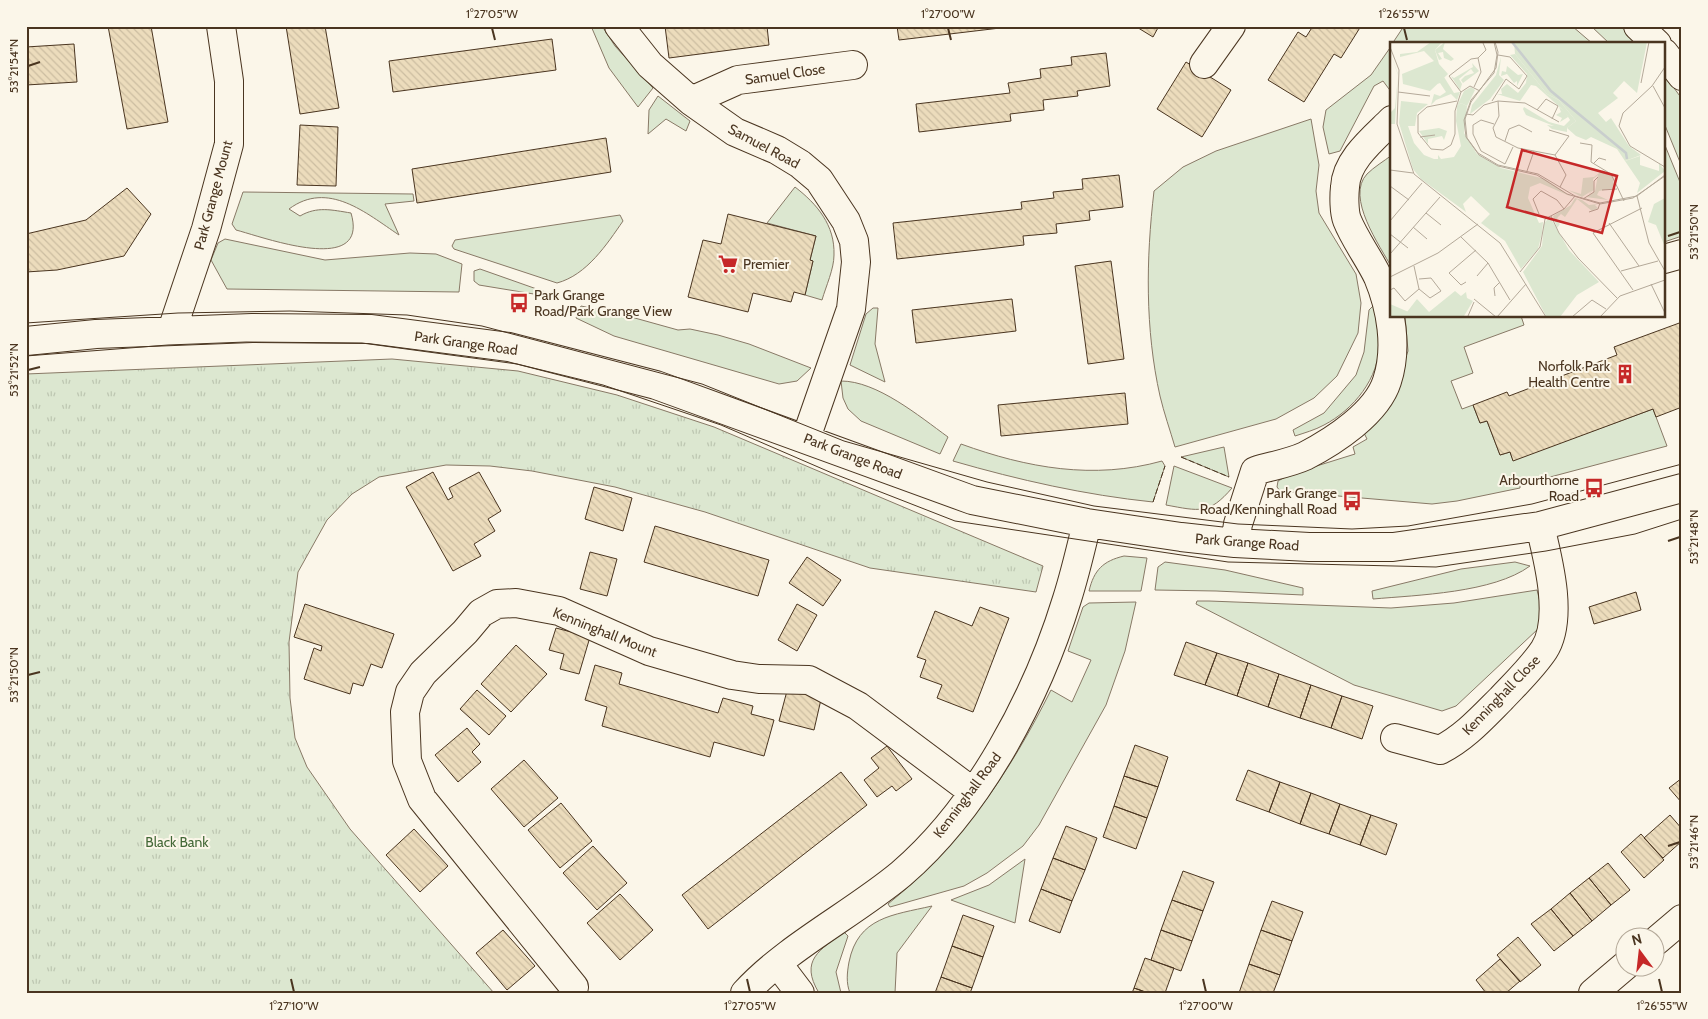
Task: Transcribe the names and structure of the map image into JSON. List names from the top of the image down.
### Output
{
  "streets": {
    "street": [
      "Samuel Close",
      "Samuel Road",
      "Park Grange Mount",
      "Park Grange Road",
      "Kenninghall Mount",
      "Kenninghall Close",
      "Kenninghall Road"
    ]
  },
  "crossings": [
    ["Samuel Close", "Samuel Road"],
    ["Samuel Road", "Park Grange Road"],
    ["Park Grange Mount", "Park Grange Road"],
    ["Park Grange Road", "Kenninghall Close"],
    ["Park Grange Road", "Kenninghall Road"],
    ["Kenninghall Mount", "Kenninghall Road"]
  ],
  "parks": ["Black Bank"],
  "places": {
    "supermarket": ["Premier"],
    "bus stop": ["Park Grange Road/Park Grange View", "Arbourthorne Road", "Park Grange Road/Kenninghall Road"],
    "building": ["Norfolk Park Health Centre"]
  },
  "north": "top",
  "coordinates": [
    "1°27'05\"W",
    "1°27'00\"W",
    "1°26'55\"W",
    "53°21'54\"N",
    "53°21'50\"N",
    "53°21'52\"N",
    "53°21'48\"N",
    "53°21'46\"N",
    "1°27'10\"W"
  ]
}
